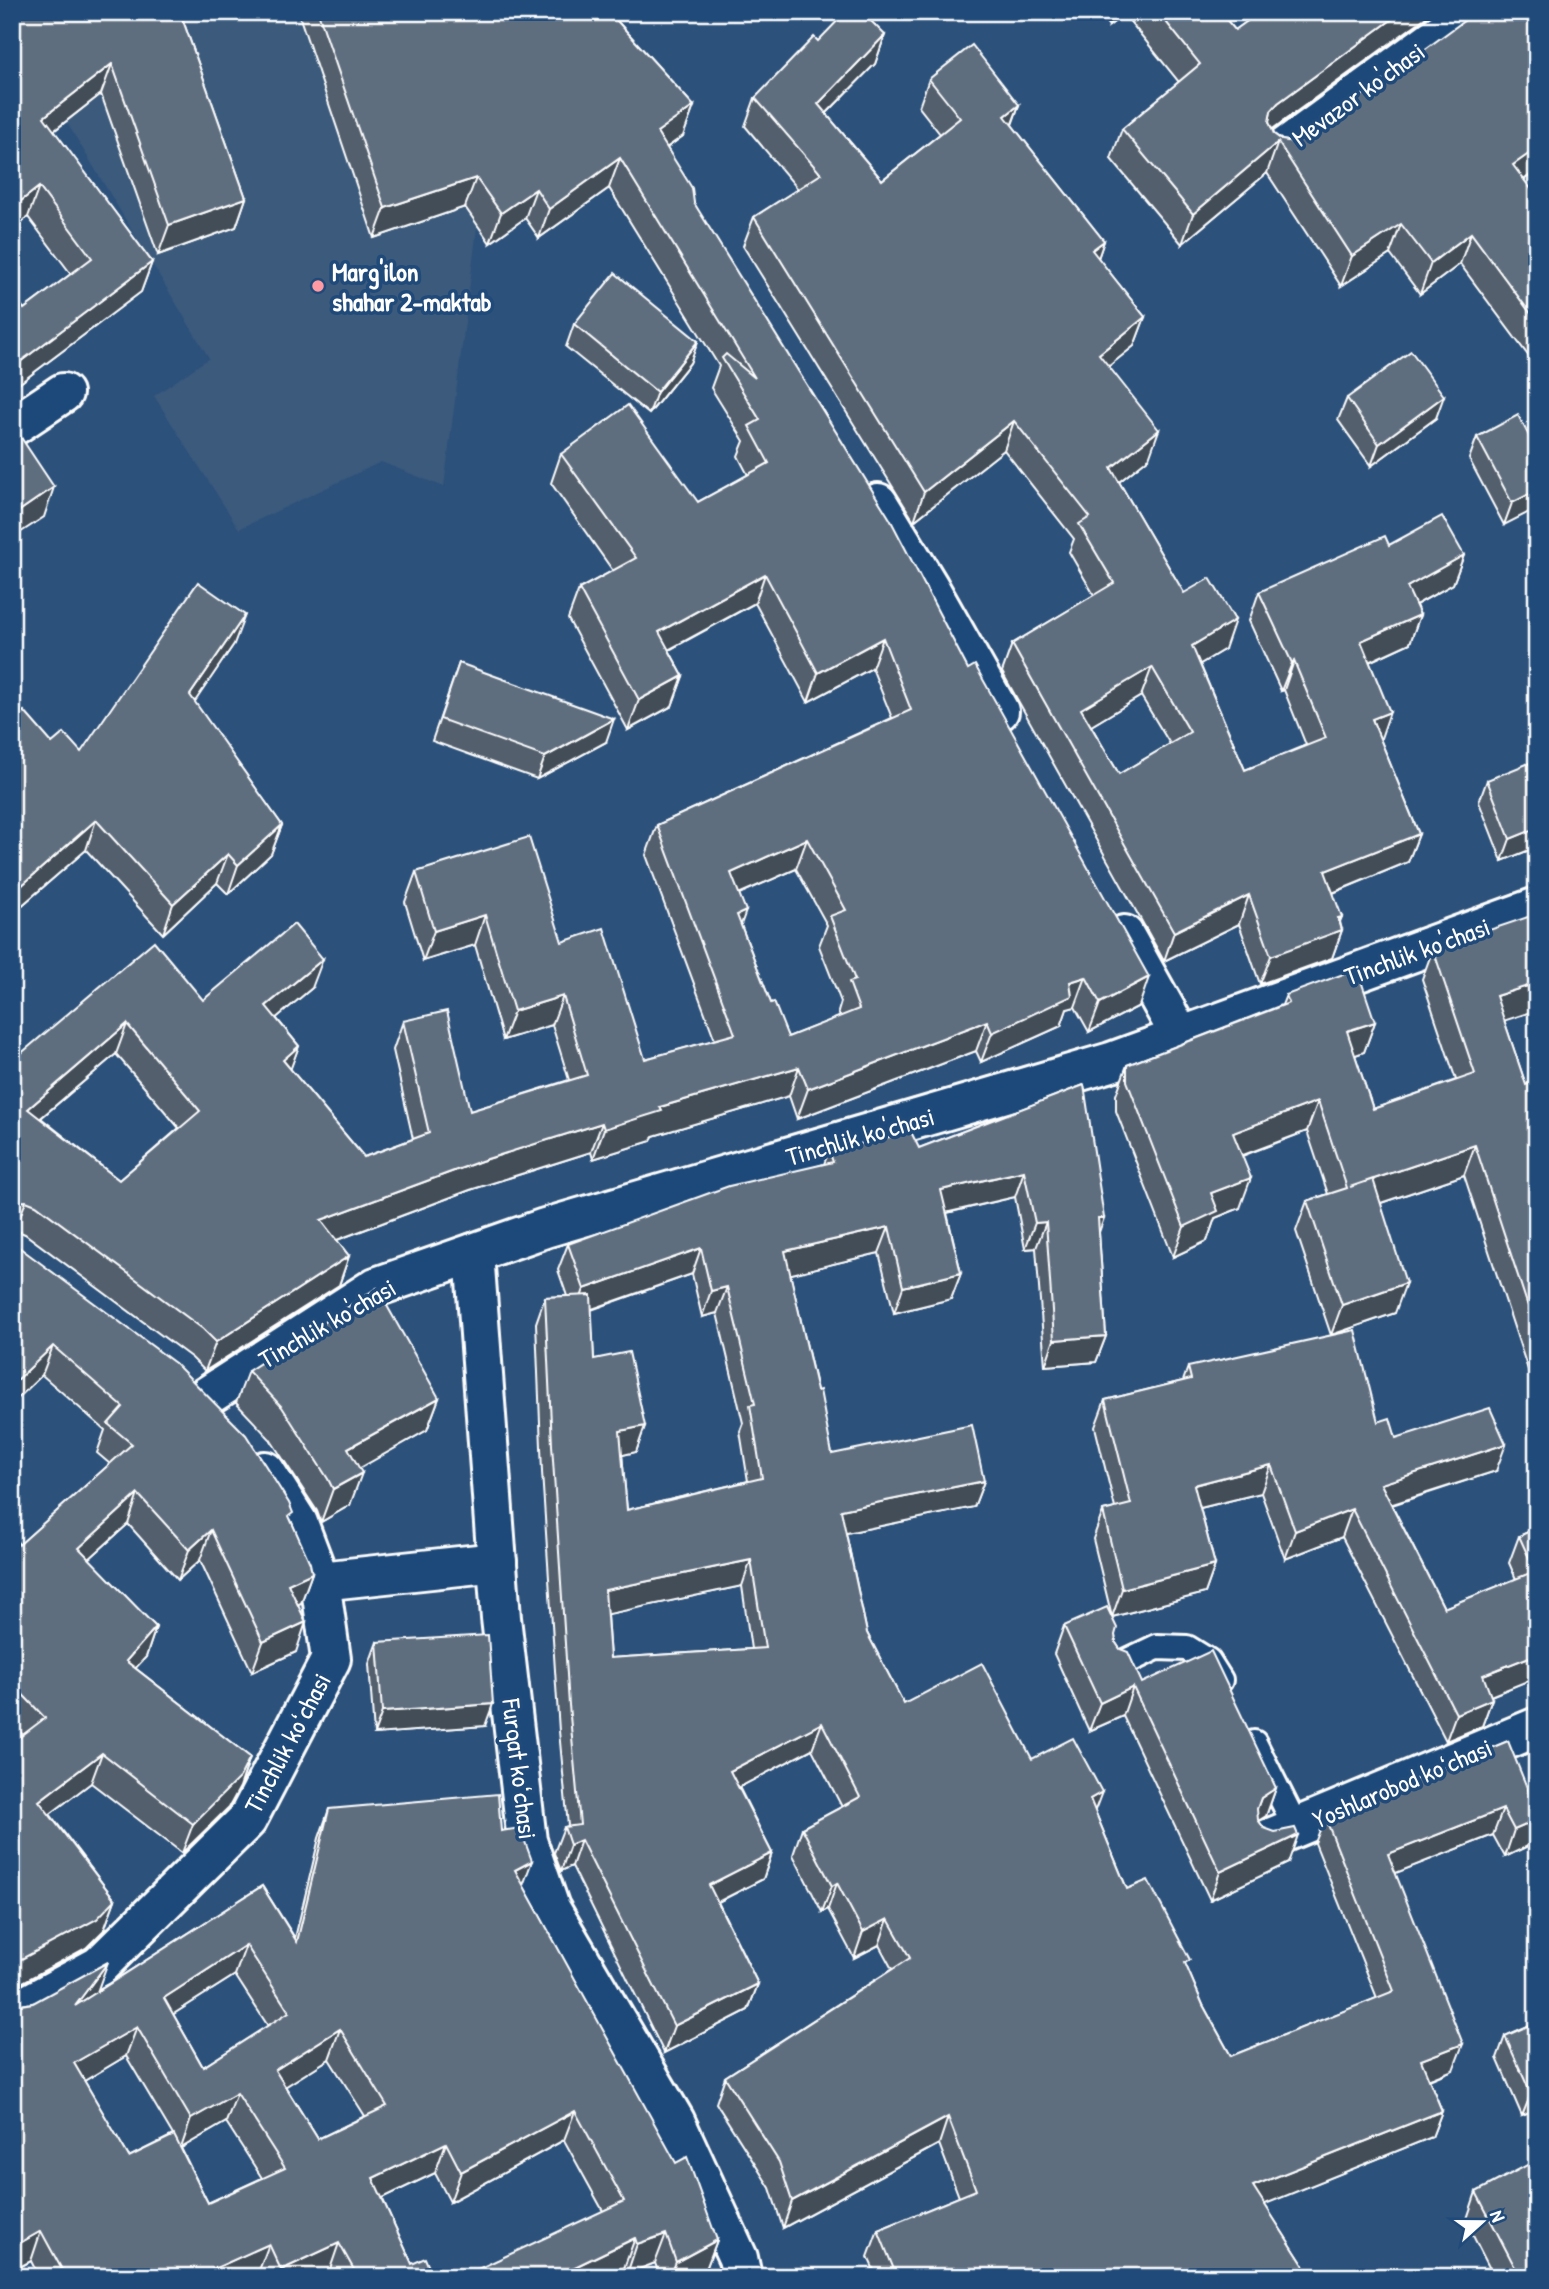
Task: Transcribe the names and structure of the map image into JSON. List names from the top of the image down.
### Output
{
  "streets": {
    "street": [
      "Mevazor ko'chasi",
      "Tinchlik ko'chasi",
      "Tinchlik koʻchasi",
      "Furqat koʻchasi",
      "Yoshlarobod koʻchasi"
    ]
  },
  "crossings": [
    ["Tinchlik ko'chasi", "Tinchlik koʻchasi"],
    ["Tinchlik ko'chasi", "Furqat koʻchasi"]
  ],
  "places": ["Marg'ilon shahar 2-maktab"],
  "north": "right"
}
